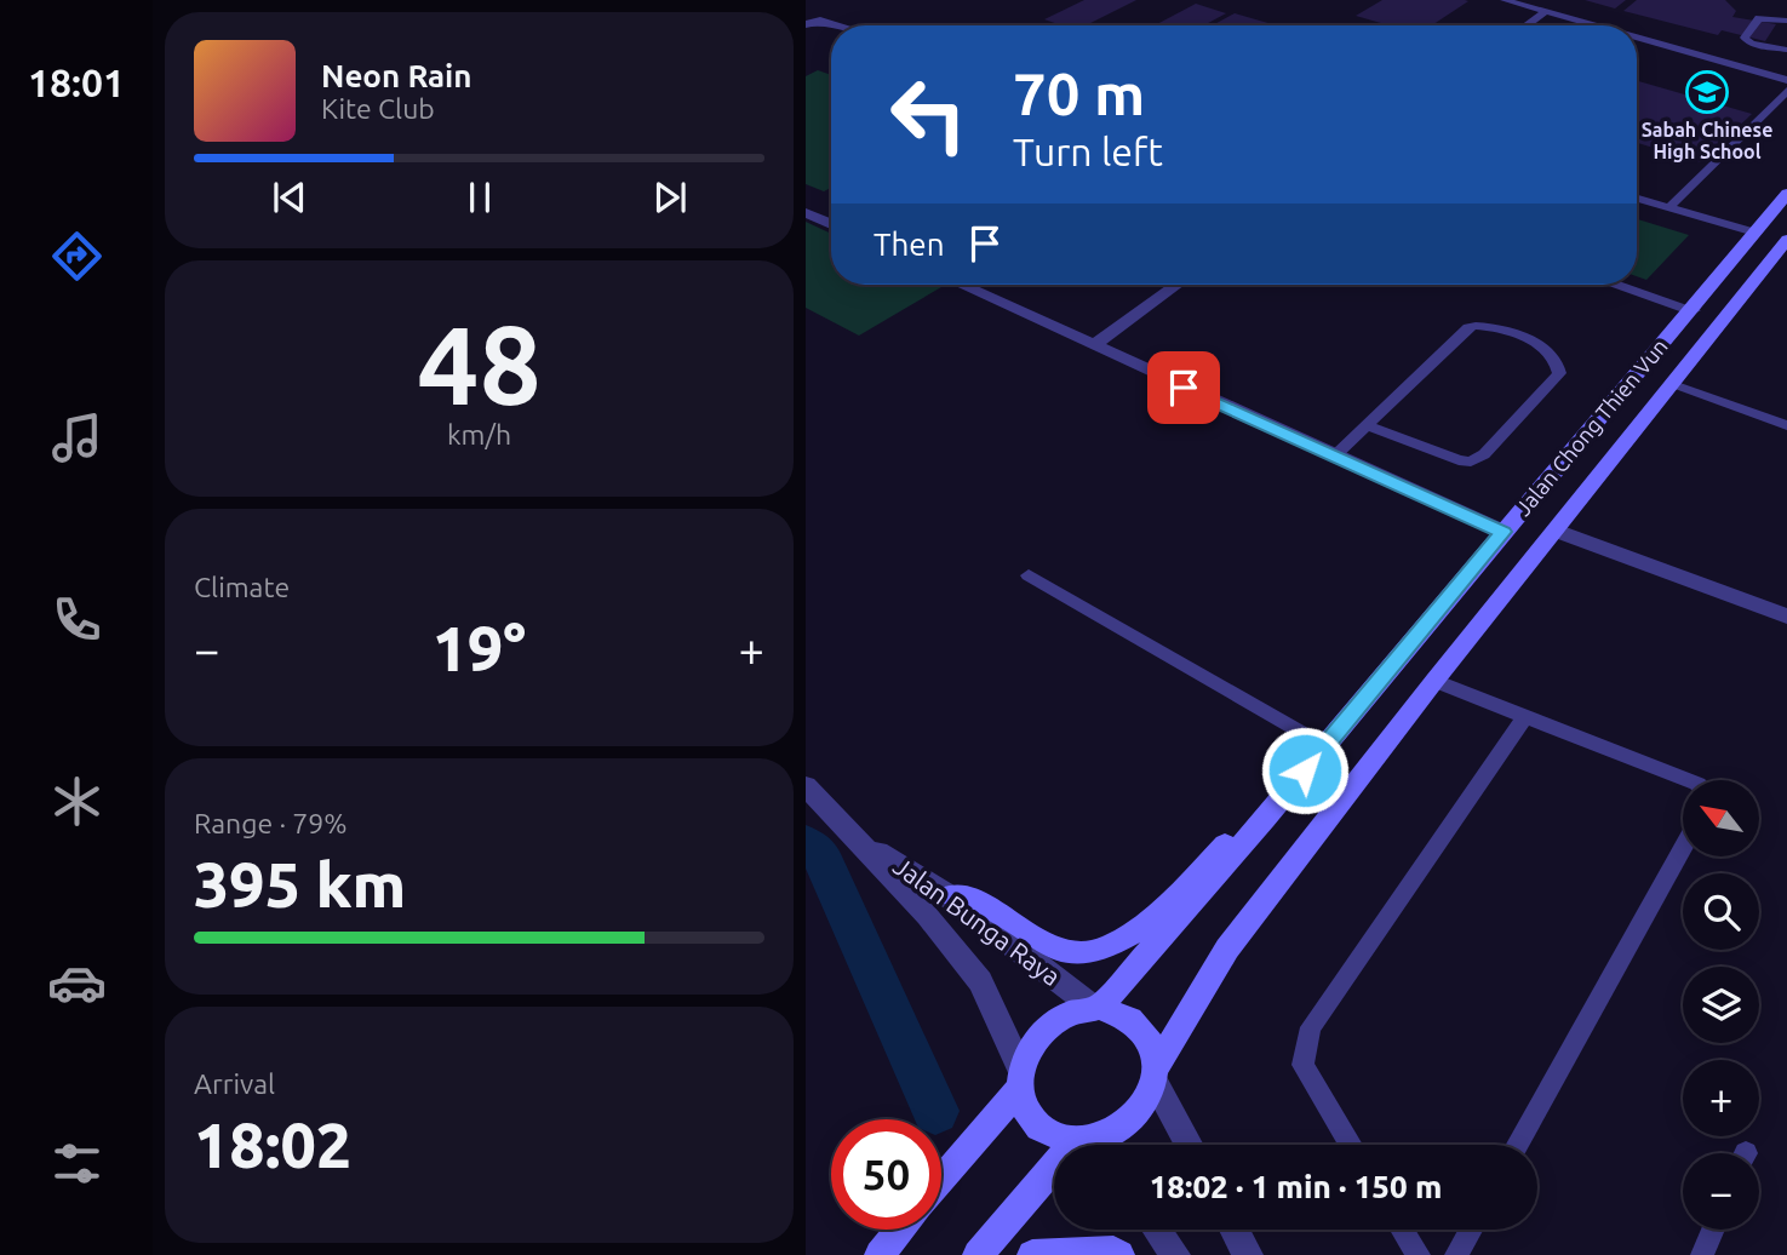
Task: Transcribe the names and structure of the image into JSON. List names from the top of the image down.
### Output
{
  "streets": {
    "main road": ["Jalan Chong Thien Vun"],
    "street": ["Jalan Bunga Raya"]
  },
  "crossings": [
    ["Jalan Chong Thien Vun", "Jalan Bunga Raya"]
  ],
  "places": {
    "school or university": ["Sabah Chinese High School"]
  },
  "north": "top left",
  "page": {
    "tabs": "18:01",
    "turn": ["70 m", "Turn left"],
    "song": ["Neon Rain", "Kite Club"],
    "then": "Then",
    "tile": [
      ["48", "km/h"],
      "Climate",
      ["Range · 79%", "395 km"],
      ["Arrival", "18:02"]
    ],
    "heat": ["−", "19°", "+"],
    "map_buttons": ["+", "−"],
    "limit": "50",
    "trip": "18:02 · 1 min · 150 m"
  }
}
